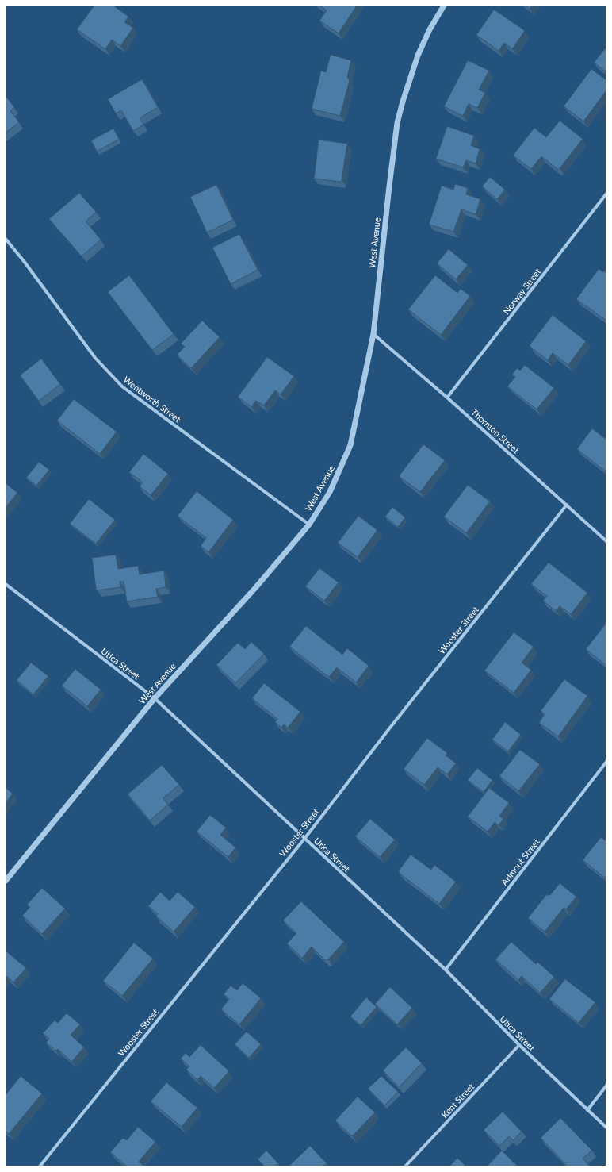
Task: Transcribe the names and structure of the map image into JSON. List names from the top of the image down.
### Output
{
  "streets": {
    "street": [
      "West Avenue",
      "Norway Street",
      "Wentworth Street",
      "Thornton Street",
      "Wooster Street",
      "Utica Street",
      "Arlmont Street",
      "Kent Street"
    ]
  },
  "crossings": [
    ["West Avenue", "Wentworth Street"],
    ["West Avenue", "Thornton Street"],
    ["West Avenue", "Utica Street"],
    ["Norway Street", "Thornton Street"],
    ["Thornton Street", "Wooster Street"],
    ["Wooster Street", "Utica Street"],
    ["Utica Street", "Arlmont Street"],
    ["Utica Street", "Kent Street"]
  ]
}
